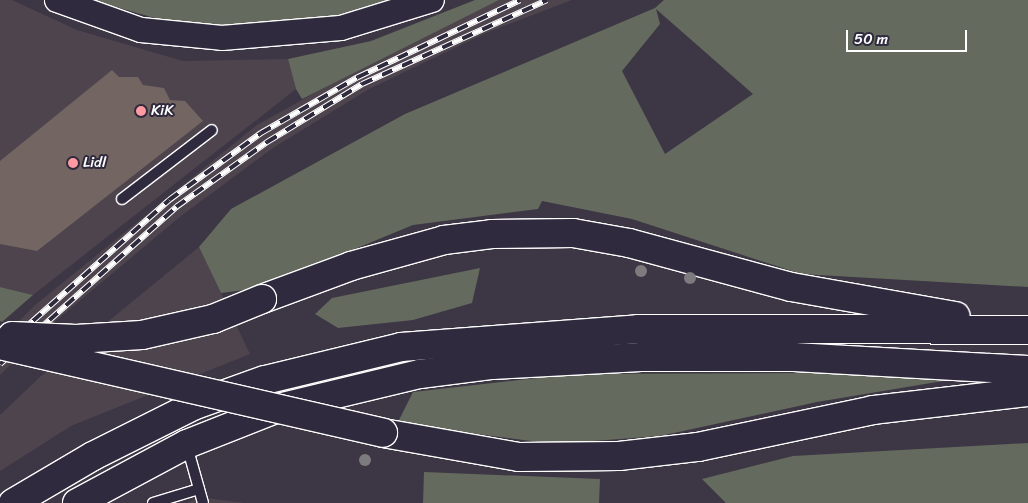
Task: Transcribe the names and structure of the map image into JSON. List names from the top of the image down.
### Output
{
  "places": ["KiK", "Lidl"],
  "scale_bar": "50 m"
}
